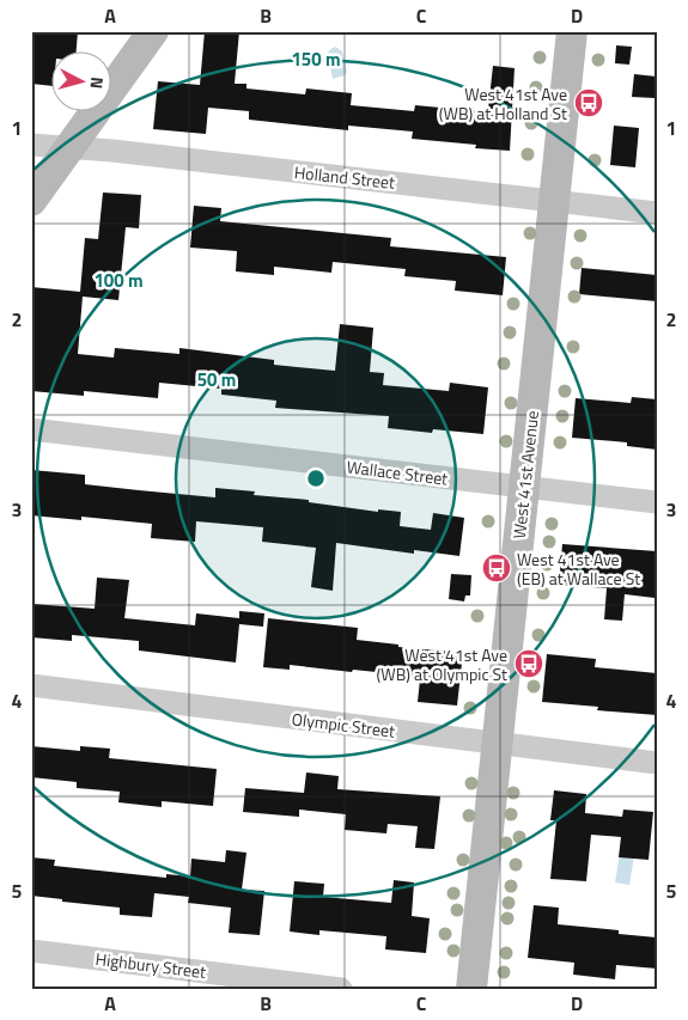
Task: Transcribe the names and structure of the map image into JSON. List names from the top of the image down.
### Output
{
  "streets": {
    "main road": ["West 41st Avenue"],
    "street": [
      "Holland Street",
      "Wallace Street",
      "Olympic Street",
      "Highbury Street"
    ]
  },
  "crossings": [
    ["Holland Street", "West 41st Avenue"],
    ["Wallace Street", "West 41st Avenue"],
    ["West 41st Avenue", "Olympic Street"]
  ],
  "places": {
    "bus stop": ["West 41st Ave (WB) at Holland St", "West 41st Ave (EB) at Wallace St", "West 41st Ave (WB) at Olympic St"]
  },
  "north": "right",
  "grid": {
    "columns": [
      "A",
      "B",
      "C",
      "D"
    ],
    "rows": [
      "1",
      "2",
      "3",
      "4",
      "5"
    ]
  },
  "rings": ["150 m", "100 m", "50 m"]
}
